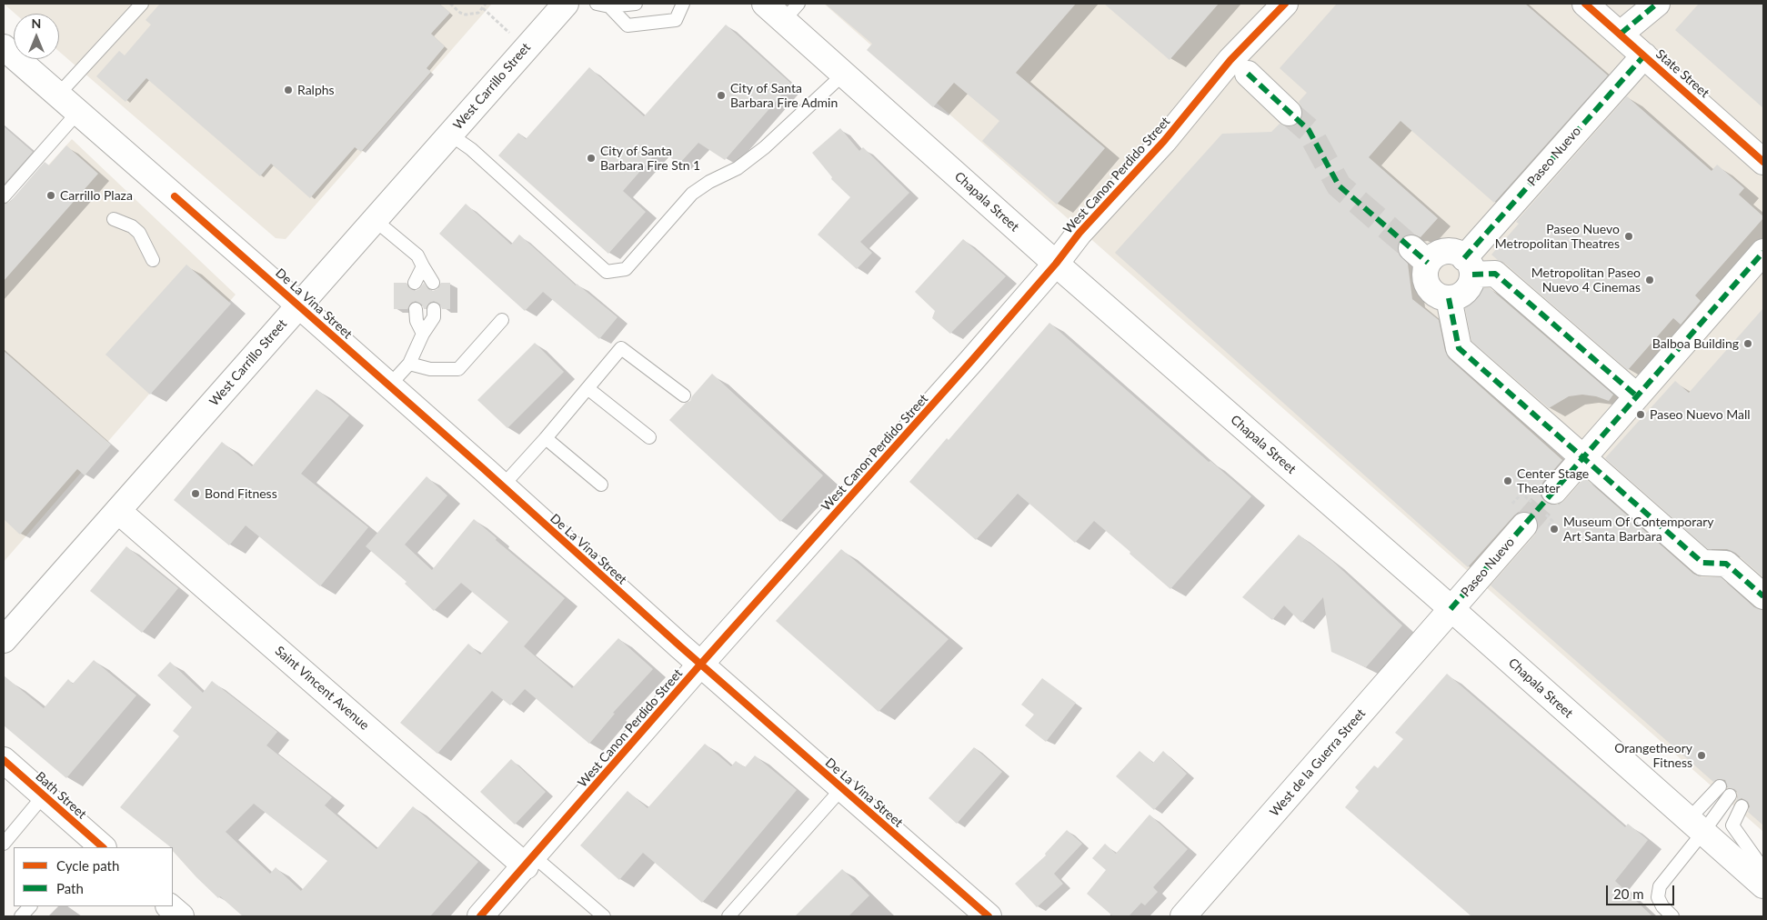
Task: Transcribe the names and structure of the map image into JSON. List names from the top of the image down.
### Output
{
  "streets": {
    "street": [
      "State Street",
      "West Carrillo Street",
      "Paseo Nuevo",
      "West Canon Perdido Street",
      "Chapala Street",
      "De La Vina Street",
      "Saint Vincent Avenue",
      "West de la Guerra Street",
      "Bath Street"
    ]
  },
  "crossings": [
    ["State Street", "Paseo Nuevo"],
    ["West Carrillo Street", "De La Vina Street"],
    ["West Carrillo Street", "Saint Vincent Avenue"],
    ["Paseo Nuevo", "Chapala Street"],
    ["Paseo Nuevo", "West de la Guerra Street"],
    ["West Canon Perdido Street", "Chapala Street"],
    ["West Canon Perdido Street", "De La Vina Street"],
    ["West Canon Perdido Street", "Saint Vincent Avenue"],
    ["Chapala Street", "West de la Guerra Street"]
  ],
  "places": [
    "Ralphs",
    "City of Santa Barbara Fire Admin",
    "City of Santa Barbara Fire Stn 1",
    "Carrillo Plaza",
    "Paseo Nuevo Metropolitan Theatres",
    "Metropolitan Paseo Nuevo 4 Cinemas",
    "Balboa Building",
    "Paseo Nuevo Mall",
    "Center Stage Theater",
    "Bond Fitness",
    "Museum Of Contemporary Art Santa Barbara",
    "Orangetheory Fitness"
  ],
  "legend": ["Cycle path", "Path"],
  "scale_bar": "20 m",
  "north": "top"
}
